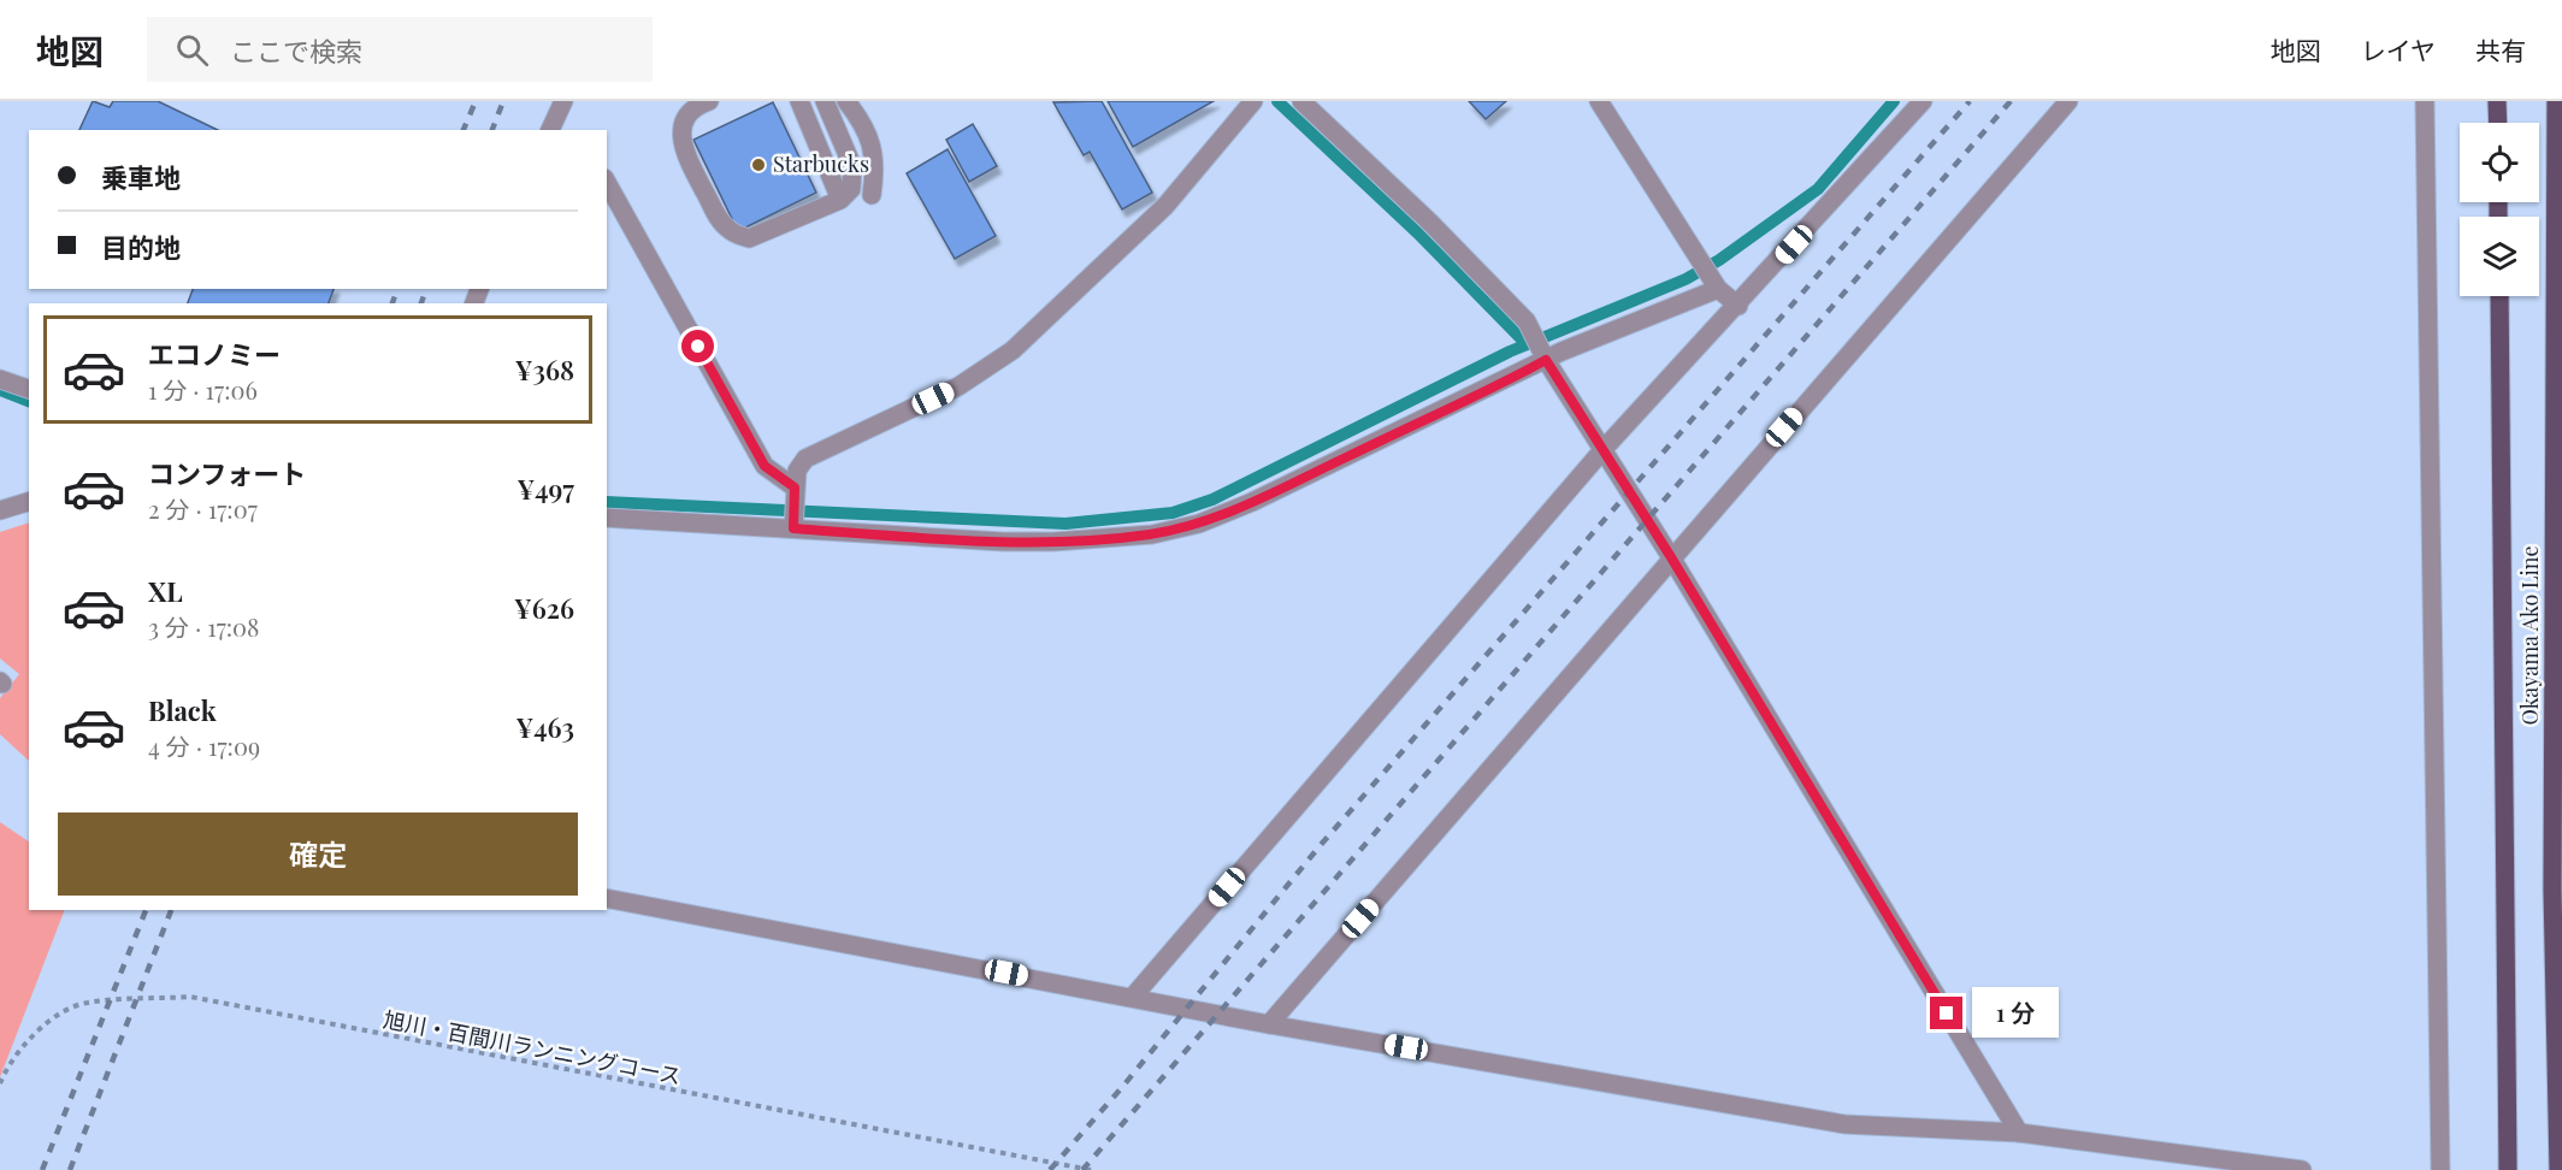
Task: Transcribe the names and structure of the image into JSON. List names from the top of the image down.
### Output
{
  "streets": {
    "main road": ["Okayama Ako Line"],
    "path": ["旭川・百間川ランニングコース"]
  },
  "places": ["Starbucks"],
  "page": {
    "header": "地図",
    "search": "ここで検索",
    "nav": ["地図", "レイヤ", "共有"],
    "banner": ["乗車地", "目的地"],
    "list": [
      {
        "name": "エコノミー",
        "note": "1 分 · 17:06",
        "value": "¥368"
      },
      {
        "name": "コンフォート",
        "note": "2 分 · 17:07",
        "value": "¥497"
      },
      {
        "name": "XL",
        "note": "3 分 · 17:08",
        "value": "¥626"
      },
      {
        "name": "Black",
        "note": "4 分 · 17:09",
        "value": "¥463"
      }
    ],
    "buttons": "確定",
    "bubble": "1 分"
  }
}
